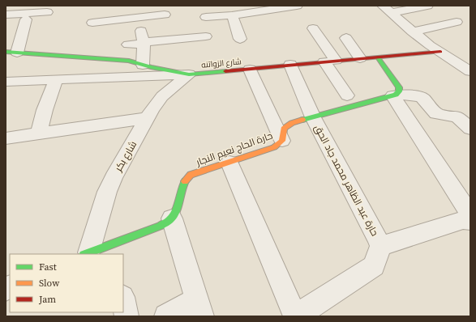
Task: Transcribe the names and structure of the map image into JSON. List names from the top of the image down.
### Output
{
  "streets": {
    "street": [
      "شارع الزواتنه",
      "حارة الحاج نعيم النجار",
      "شارع بكر",
      "حارة عبد الظاهر محمد جاد الحق"
    ]
  },
  "crossings": [
    ["شارع الزواتنه", "شارع بكر"],
    ["شارع الزواتنه", "حارة عبد الظاهر محمد جاد الحق"],
    ["حارة الحاج نعيم النجار", "حارة عبد الظاهر محمد جاد الحق"]
  ],
  "legend": ["Fast", "Slow", "Jam"]
}
